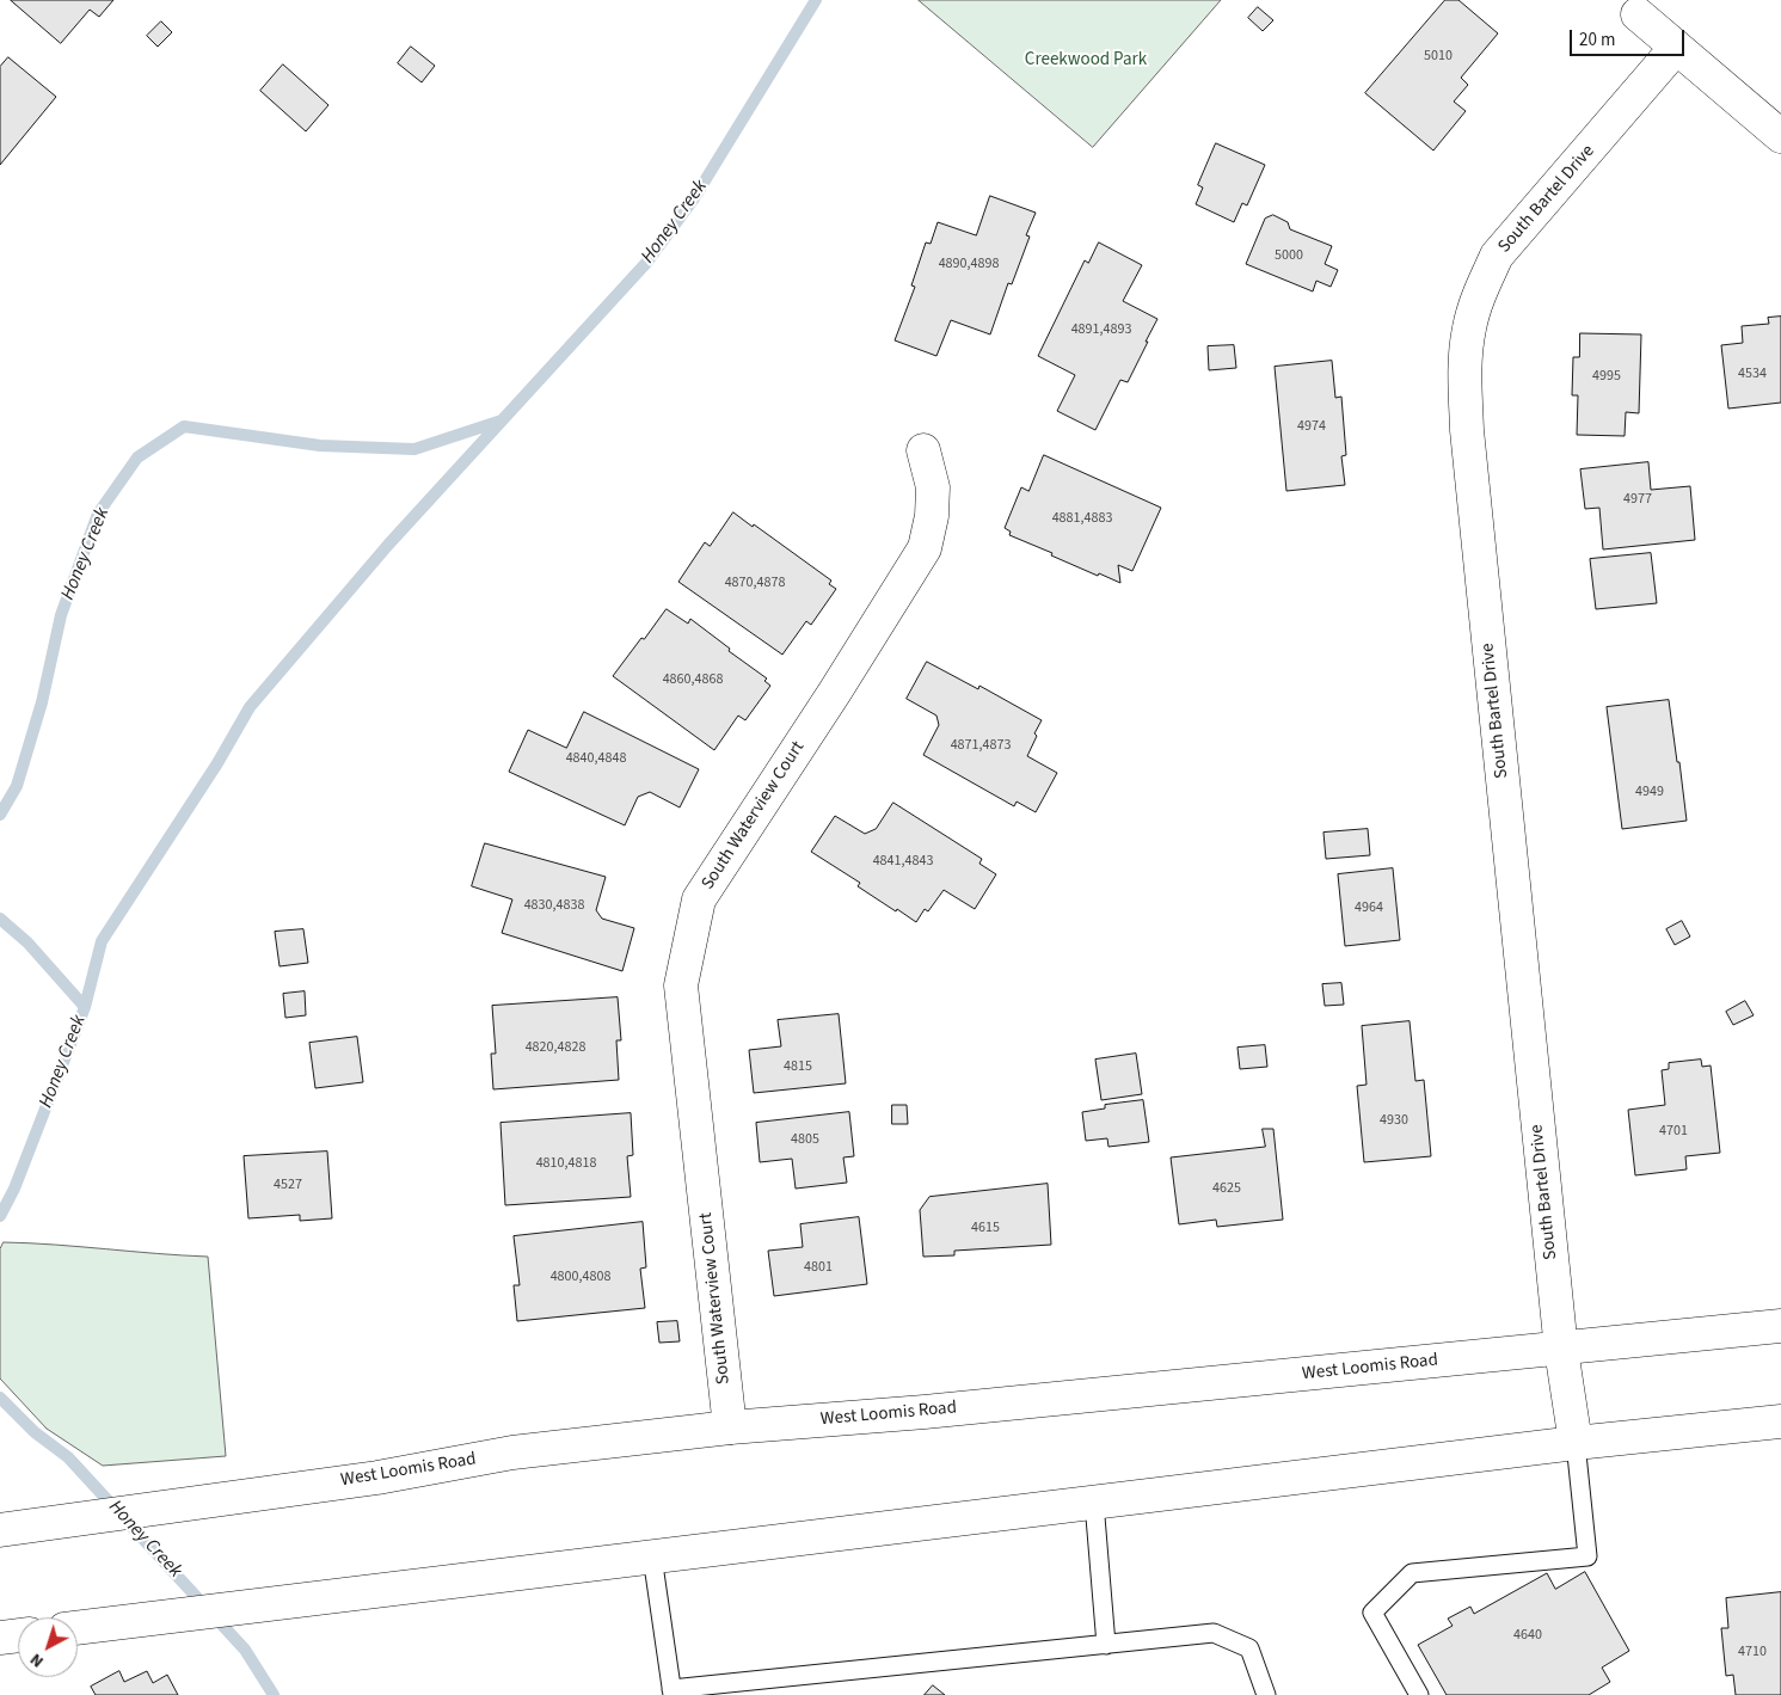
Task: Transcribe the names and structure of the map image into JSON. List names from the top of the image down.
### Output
{
  "streets": {
    "main road": ["South Bartel Drive", "South Waterview Court", "West Loomis Road"]
  },
  "crossings": [
    ["South Bartel Drive", "West Loomis Road"],
    ["South Waterview Court", "West Loomis Road"]
  ],
  "water": ["Honey Creek"],
  "parks": ["Creekwood Park"],
  "house_numbers": [
    "5010",
    "5000",
    "4890,4898",
    "4891,4893",
    "4534",
    "4995",
    "4974",
    "4977",
    "4881,4883",
    "4870,4878",
    "4860,4868",
    "4871,4873",
    "4840,4848",
    "4949",
    "4841,4843",
    "4830,4838",
    "4964",
    "4820,4828",
    "4815",
    "4930",
    "4701",
    "4805",
    "4810,4818",
    "4527",
    "4625",
    "4615",
    "4801",
    "4800,4808",
    "4640",
    "4710"
  ],
  "scale_bar": "20 m",
  "north": "bottom left"
}
